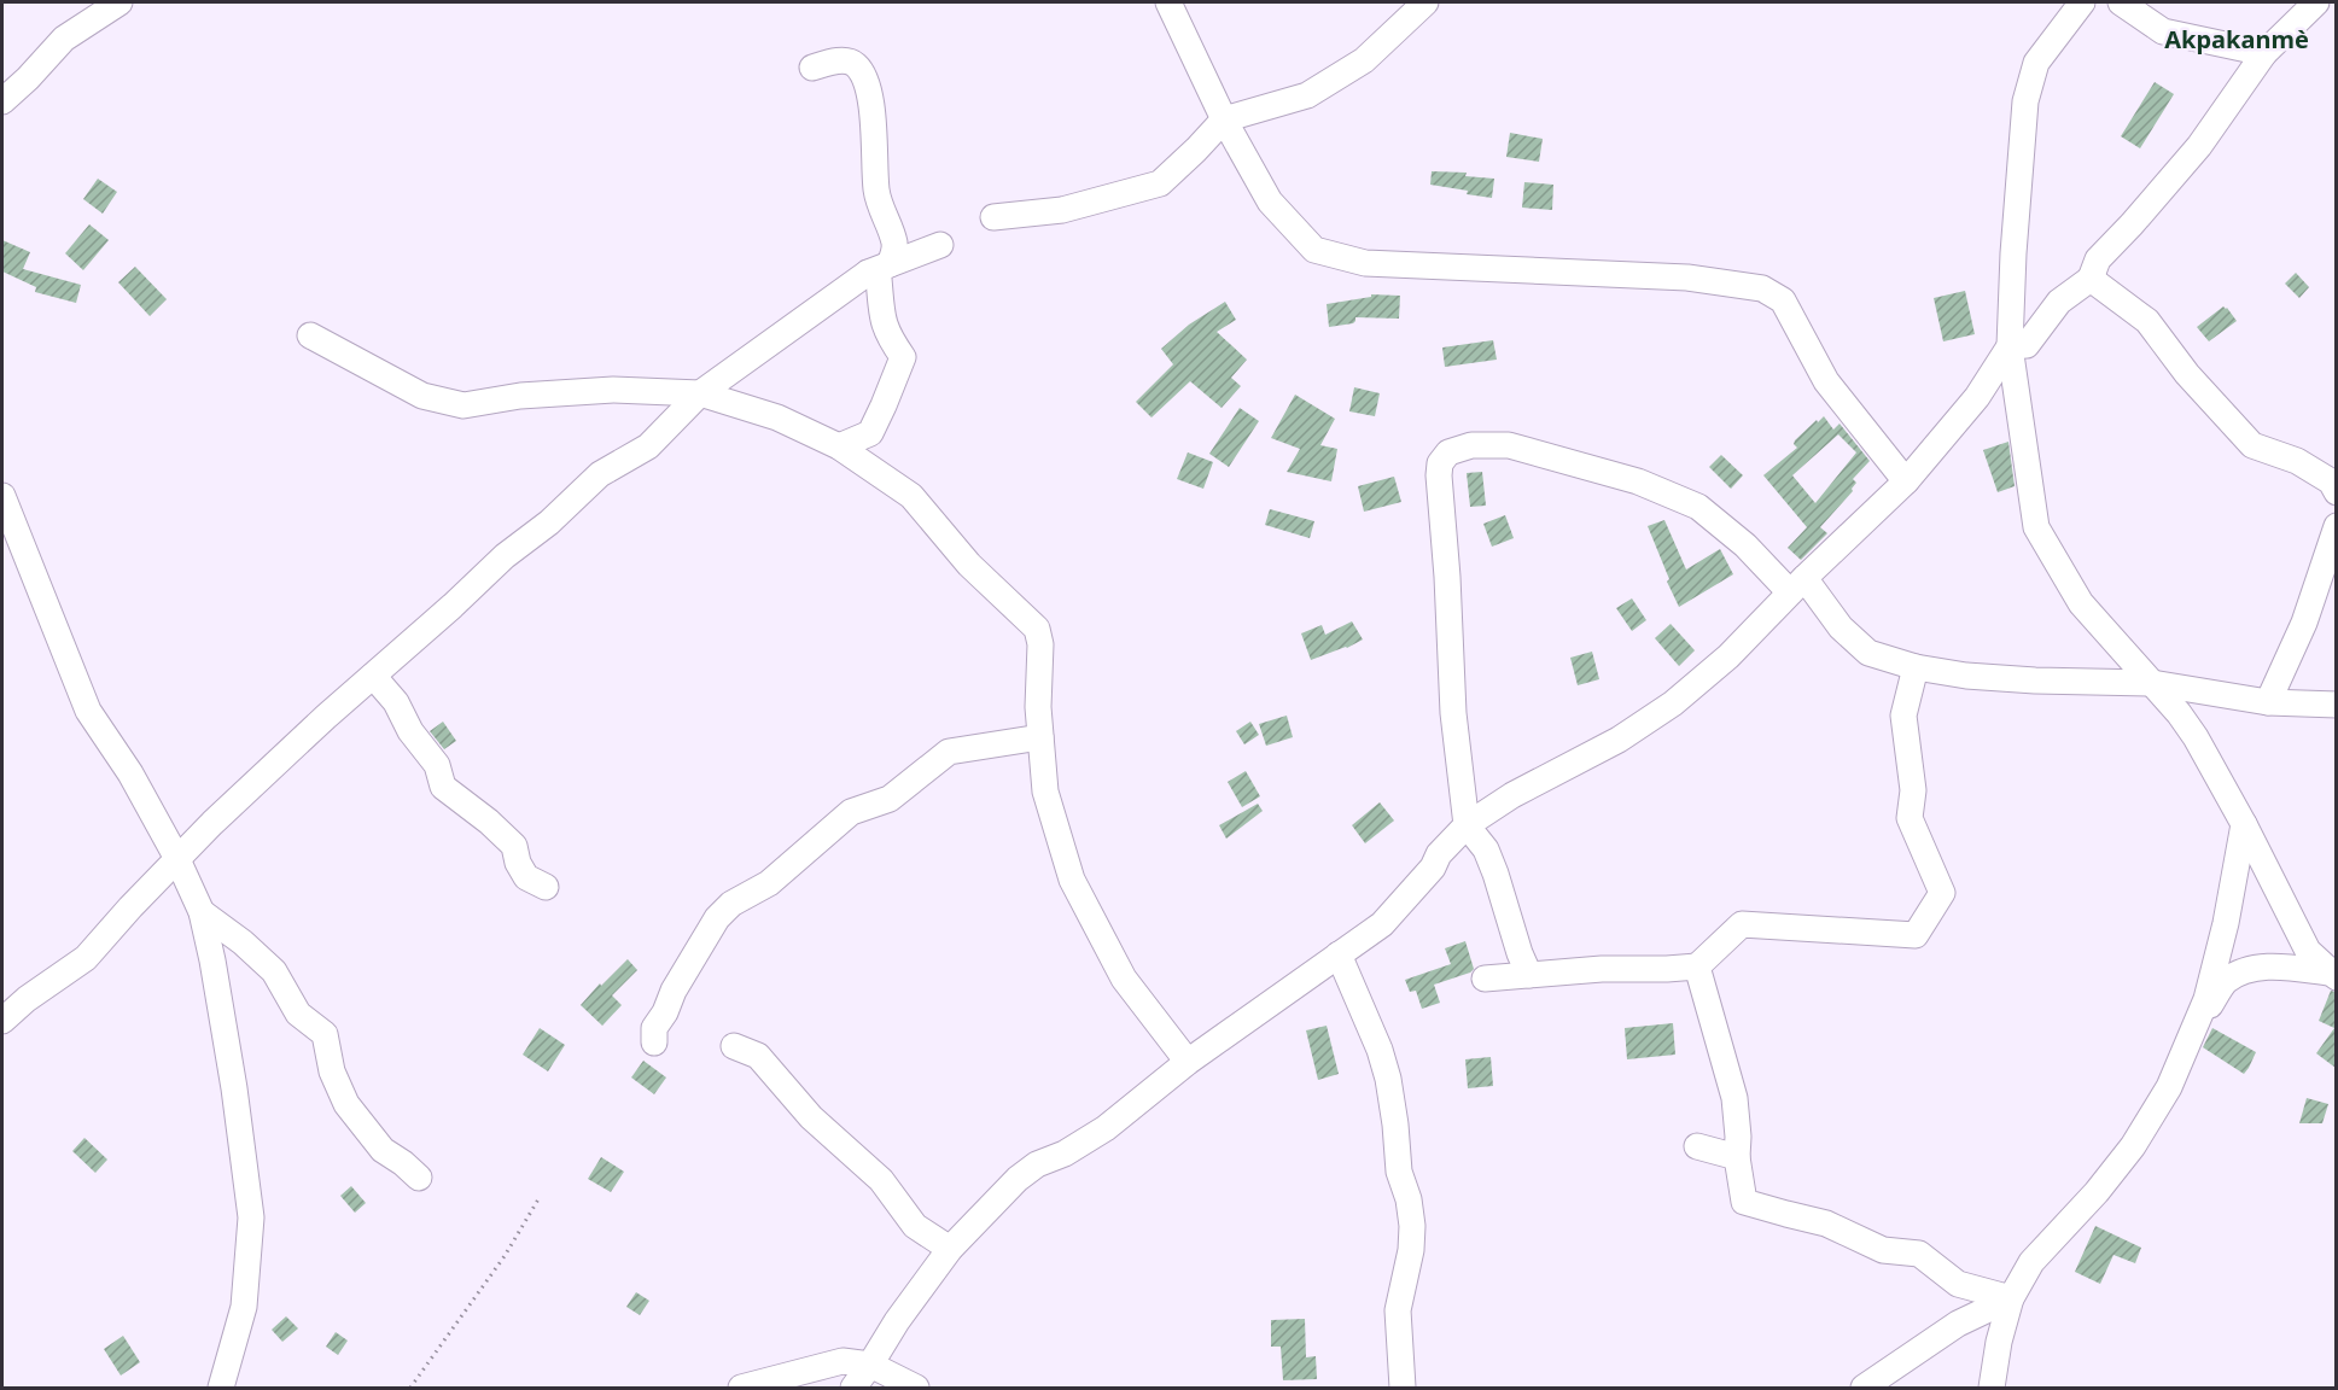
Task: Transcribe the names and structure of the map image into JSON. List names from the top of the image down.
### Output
{
  "districts": ["Akpakanmè"]
}
